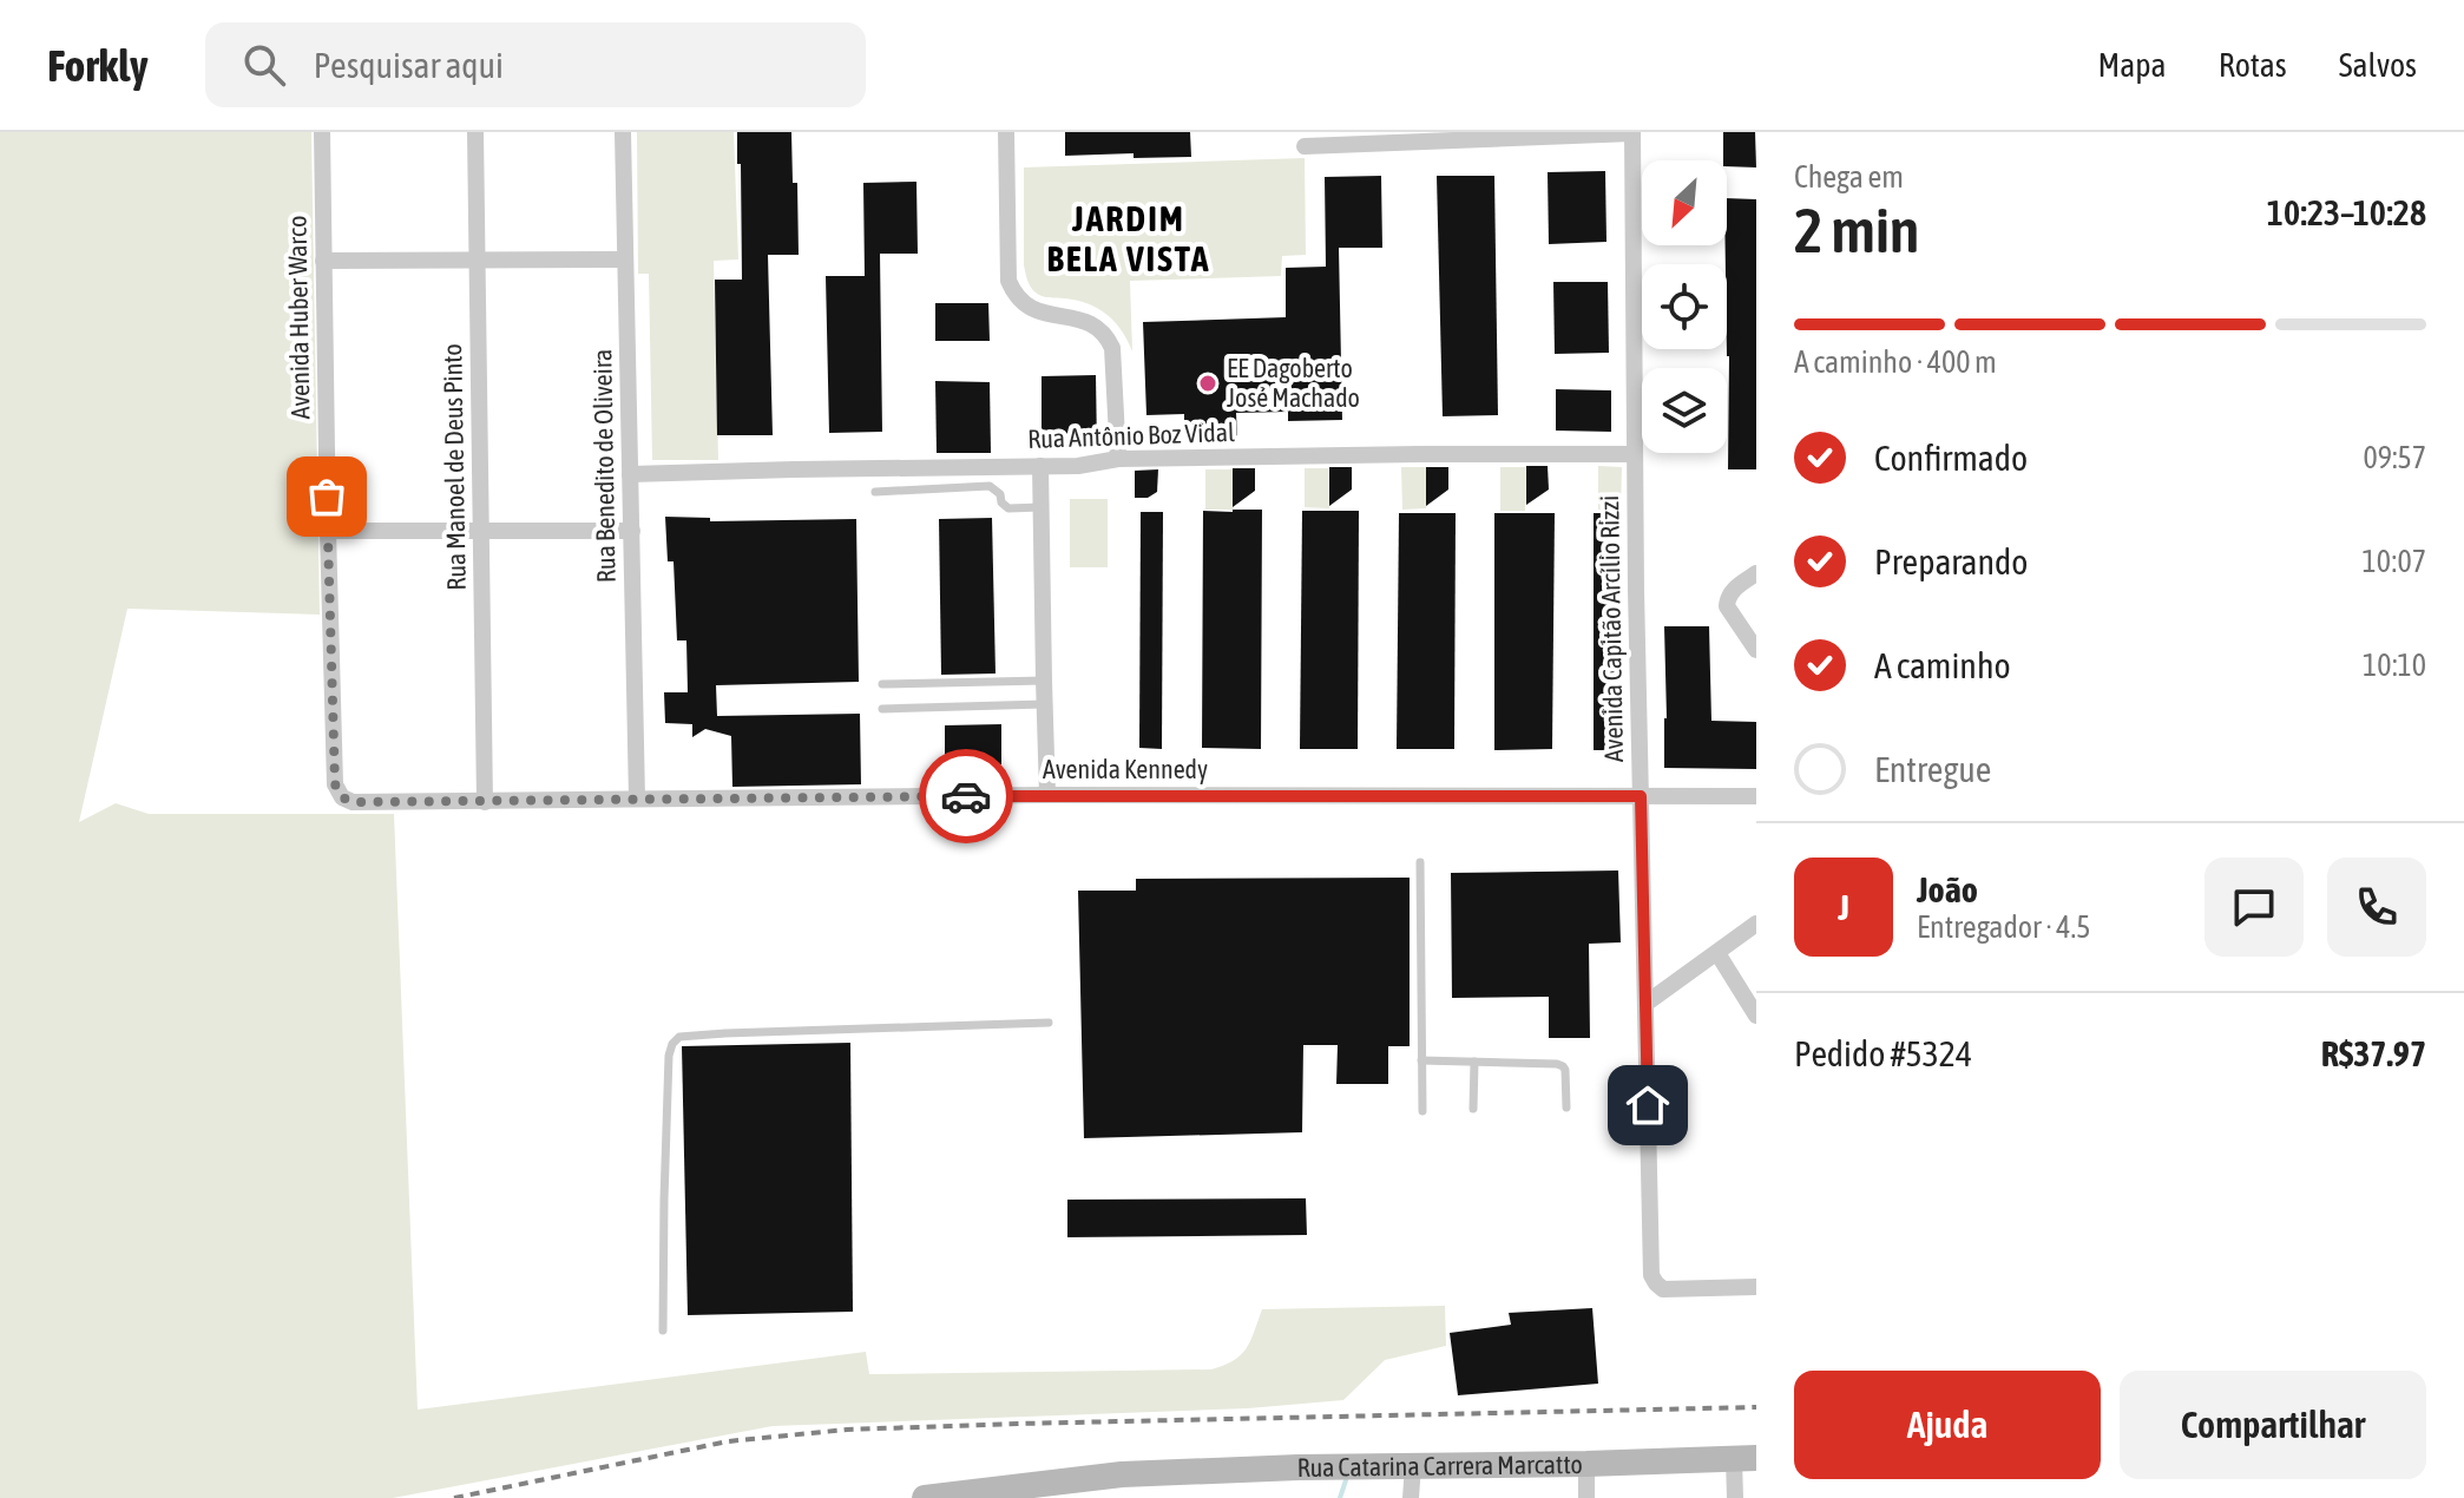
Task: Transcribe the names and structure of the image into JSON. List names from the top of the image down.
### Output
{
  "streets": {
    "street": [
      "Avenida Huber Warco",
      "Rua Antônio Boz Vidal",
      "Rua Benedito de Oliveira",
      "Rua Manoel de Deus Pinto",
      "Avenida Capitão Arcílio Rizzi",
      "Avenida Kennedy",
      "Rua Catarina Carrera Marcatto"
    ]
  },
  "crossings": [
    ["Avenida Huber Warco", "Avenida Kennedy"],
    ["Rua Antônio Boz Vidal", "Rua Benedito de Oliveira"],
    ["Rua Antônio Boz Vidal", "Avenida Capitão Arcílio Rizzi"],
    ["Rua Benedito de Oliveira", "Avenida Kennedy"],
    ["Rua Manoel de Deus Pinto", "Avenida Kennedy"],
    ["Avenida Capitão Arcílio Rizzi", "Avenida Kennedy"]
  ],
  "districts": ["JARDIM BELA VISTA"],
  "places": ["EE Dagoberto José Machado"],
  "north": "bottom left",
  "page": {
    "header": "Forkly",
    "search": "Pesquisar aqui",
    "nav": ["Mapa", "Rotas", "Salvos"],
    "heading": ["2 min", "Chega em", "10:23–10:28"],
    "panel": [
      "João",
      "Entregador · 4.5",
      "Pedido #5324",
      "R$37.97"
    ],
    "bar": "A caminho · 400 m",
    "list": [
      ["Confirmado", "09:57"],
      ["Preparando", "10:07"],
      ["A caminho", "10:10"],
      "Entregue"
    ],
    "round": "J",
    "buttons": ["Ajuda", "Compartilhar"]
  }
}
